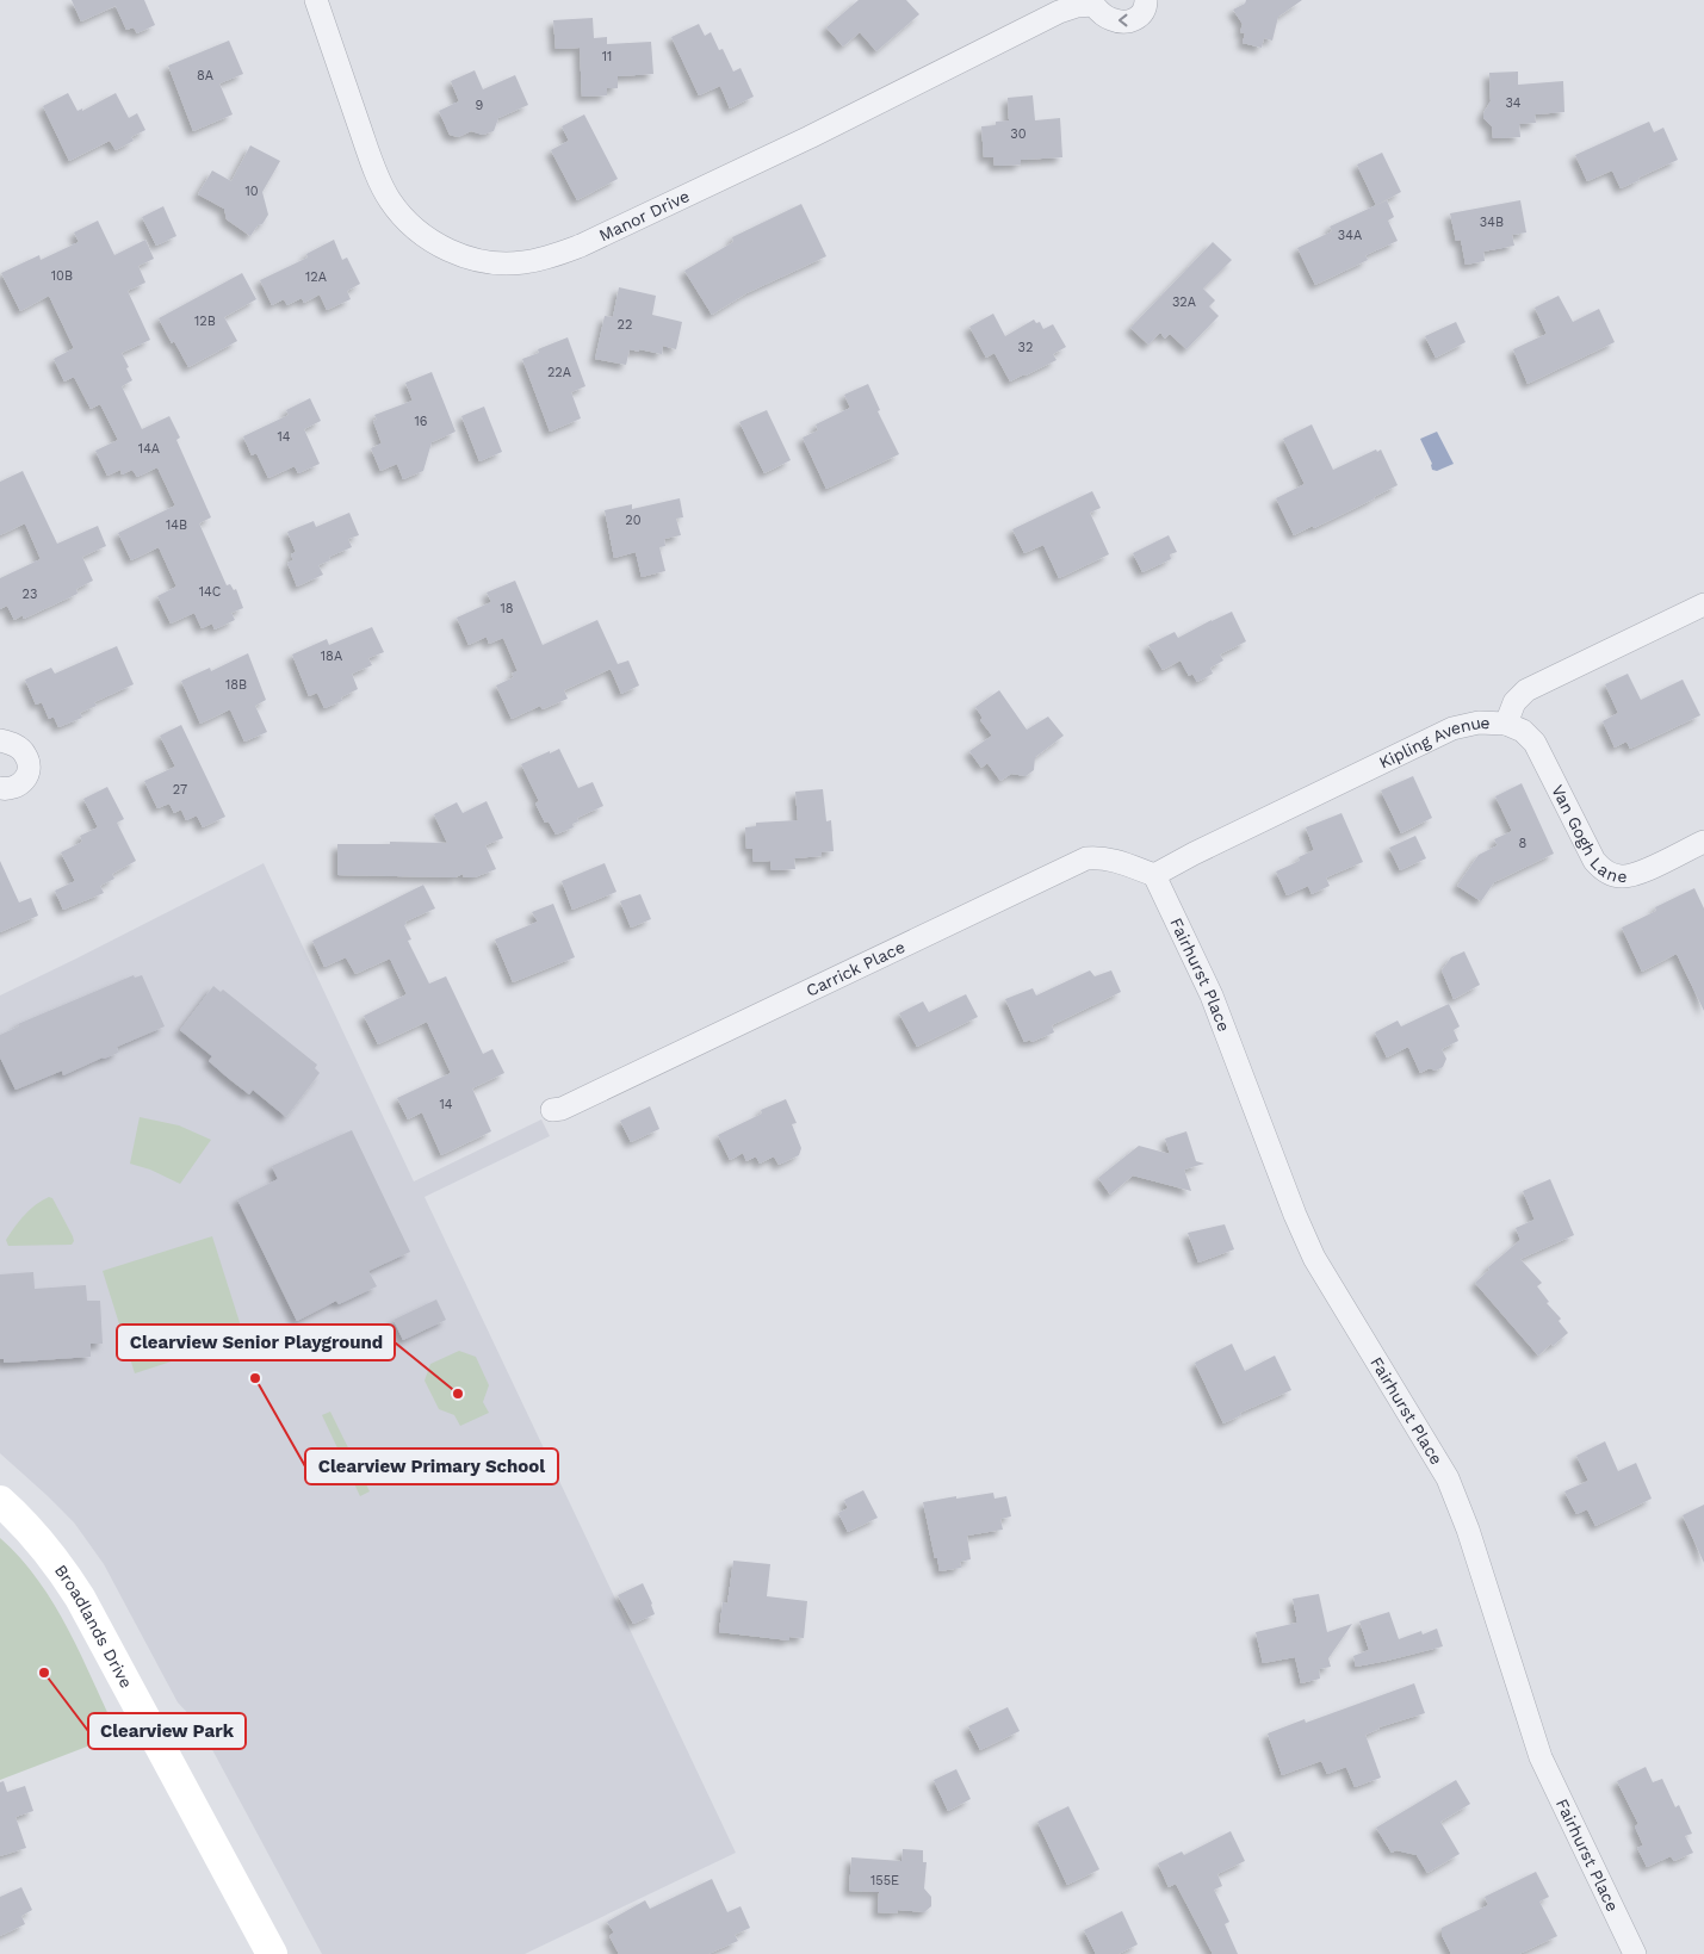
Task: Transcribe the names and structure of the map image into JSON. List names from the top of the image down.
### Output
{
  "streets": {
    "street": [
      "Manor Drive",
      "Kipling Avenue",
      "Van Gogh Lane",
      "Carrick Place",
      "Fairhurst Place",
      "Broadlands Drive"
    ]
  },
  "crossings": [
    ["Kipling Avenue", "Van Gogh Lane"],
    ["Kipling Avenue", "Carrick Place"],
    ["Kipling Avenue", "Fairhurst Place"],
    ["Carrick Place", "Fairhurst Place"]
  ],
  "places": ["Clearview Primary School", "Clearview Senior Playground", "Clearview Park"],
  "house_numbers": [
    "11",
    "8A",
    "34",
    "9",
    "30",
    "10",
    "34B",
    "34A",
    "10B",
    "12A",
    "32A",
    "12B",
    "22",
    "32",
    "22A",
    "16",
    "14",
    "14A",
    "20",
    "14B",
    "14C",
    "23",
    "18",
    "18A",
    "18B",
    "27",
    "8",
    "14",
    "155E"
  ]
}
